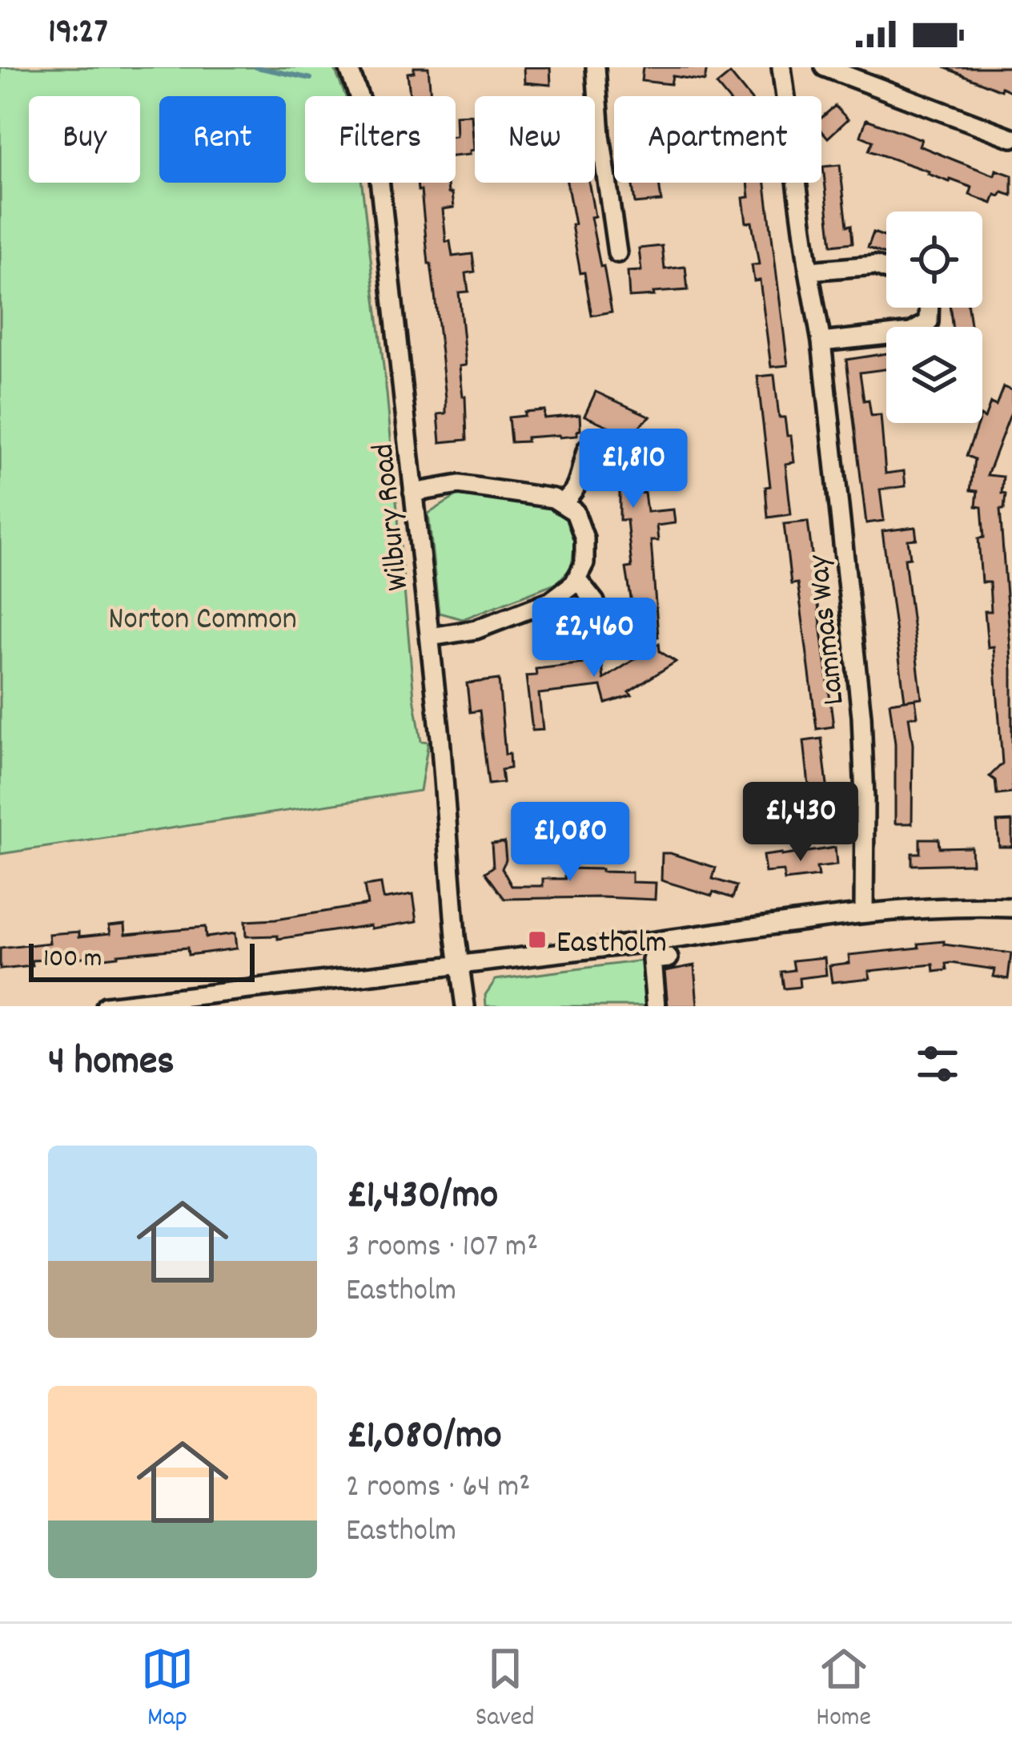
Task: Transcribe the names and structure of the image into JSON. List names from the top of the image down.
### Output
{
  "streets": {
    "street": ["Wilbury Road", "Lammas Way"]
  },
  "parks": ["Norton Common"],
  "places": {
    "transit": ["Eastholm"]
  },
  "scale_bar": "100 m",
  "page": {
    "status": "19:27",
    "chip": [
      "Buy",
      "Rent",
      "Filters",
      "New",
      "Apartment"
    ],
    "price": [
      "£1,810",
      "£2,460",
      "£1,430",
      "£1,080"
    ],
    "scale": "100 m",
    "heading": "4 homes",
    "list": [
      {
        "name": "£1,430/mo",
        "note": "3 rooms · 107 m² · Eastholm"
      },
      {
        "name": "£1,080/mo",
        "note": "2 rooms · 64 m² · Eastholm"
      }
    ],
    "tabs": ["Map", "Saved", "Home"]
  }
}
